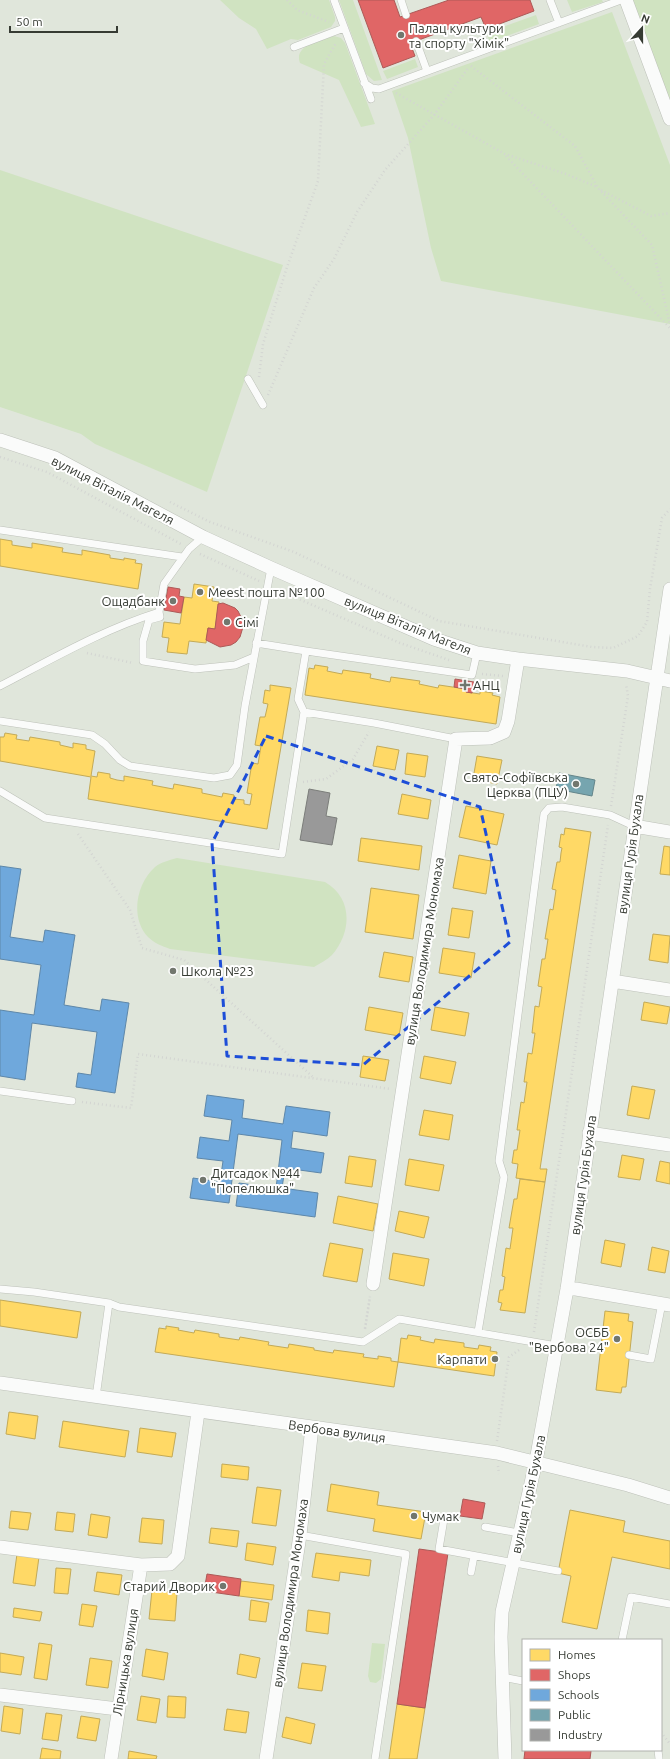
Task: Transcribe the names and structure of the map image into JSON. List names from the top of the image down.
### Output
{
  "streets": {
    "street": [
      "вулиця Віталія Магеля",
      "вулиця Гурія Бухала",
      "вулиця Володимира Мономаха",
      "Вербова вулиця",
      "Лірницька вулиця"
    ]
  },
  "crossings": [
    ["вулиця Віталія Магеля", "вулиця Гурія Бухала"],
    ["вулиця Гурія Бухала", "Вербова вулиця"],
    ["вулиця Володимира Мономаха", "Вербова вулиця"]
  ],
  "places": {
    "other": [
      "Палац культури та спорту \"Хімік\"",
      "Meest пошта №100",
      "Ощадбанк",
      "Сімі",
      "Свято-Софіївська Церква (ПЦУ)",
      "Школа №23",
      "Дитсадок №44 \"Попелюшка\"",
      "ОСББ \"Вербова 24\"",
      "Карпати",
      "Чумак",
      "Старий Дворик"
    ],
    "health": ["АНЦ"]
  },
  "legend": [
    "Homes",
    "Shops",
    "Schools",
    "Public",
    "Industry"
  ],
  "scale_bar": "50 m",
  "north": "top"
}
